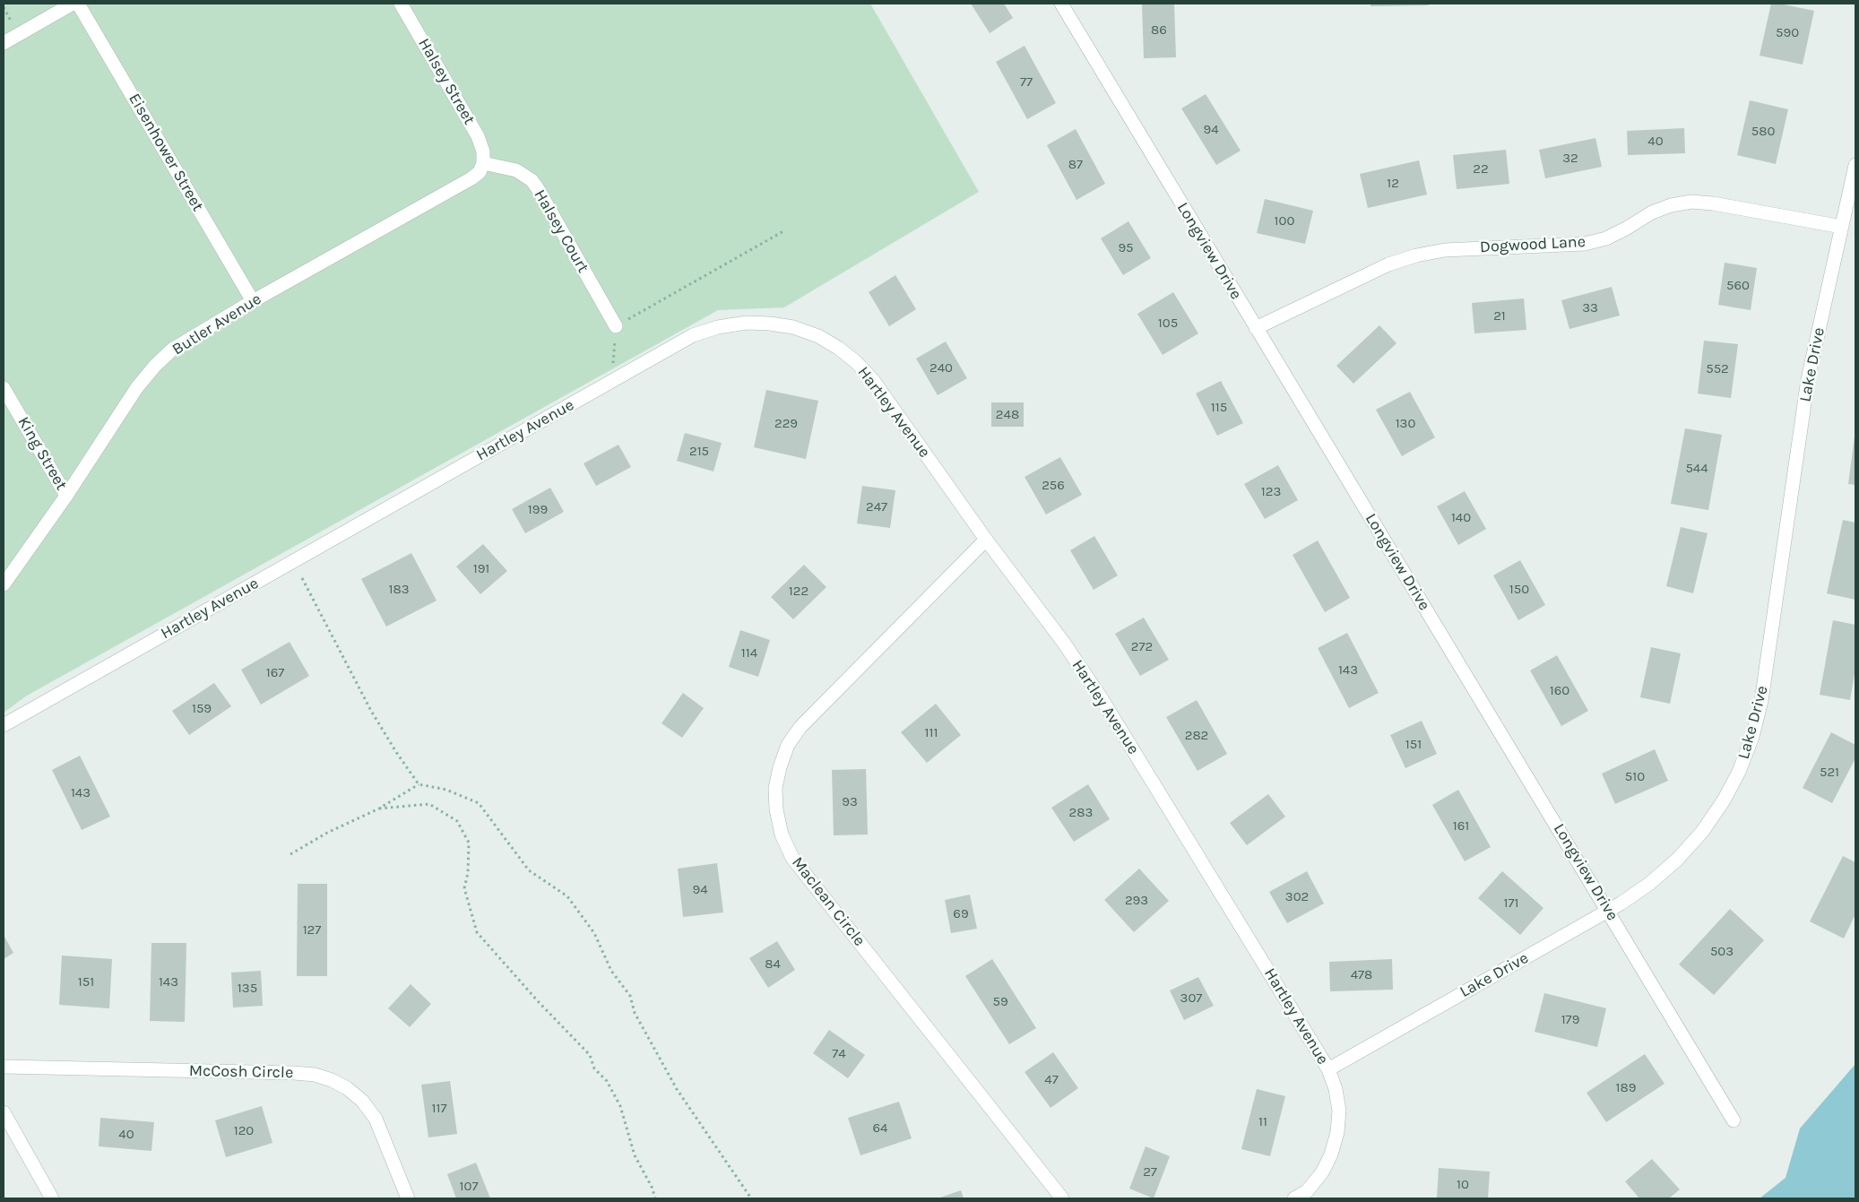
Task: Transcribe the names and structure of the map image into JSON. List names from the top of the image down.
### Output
{
  "streets": {
    "street": [
      "Halsey Street",
      "Eisenhower Street",
      "Halsey Court",
      "Dogwood Lane",
      "Longview Drive",
      "Butler Avenue",
      "Lake Drive",
      "Hartley Avenue",
      "King Street",
      "Maclean Circle",
      "McCosh Circle"
    ]
  },
  "crossings": [
    ["Halsey Street", "Halsey Court"],
    ["Halsey Street", "Butler Avenue"],
    ["Eisenhower Street", "Butler Avenue"],
    ["Halsey Court", "Butler Avenue"],
    ["Dogwood Lane", "Longview Drive"],
    ["Dogwood Lane", "Lake Drive"],
    ["Longview Drive", "Lake Drive"],
    ["Butler Avenue", "King Street"],
    ["Lake Drive", "Hartley Avenue"],
    ["Hartley Avenue", "Maclean Circle"]
  ],
  "house_numbers": [
    "86",
    "590",
    "77",
    "94",
    "580",
    "40",
    "32",
    "87",
    "22",
    "12",
    "100",
    "95",
    "560",
    "33",
    "21",
    "105",
    "240",
    "552",
    "115",
    "248",
    "229",
    "130",
    "215",
    "544",
    "256",
    "123",
    "247",
    "199",
    "140",
    "191",
    "183",
    "150",
    "122",
    "272",
    "114",
    "143",
    "167",
    "160",
    "159",
    "111",
    "282",
    "151",
    "521",
    "510",
    "143",
    "93",
    "283",
    "161",
    "94",
    "302",
    "293",
    "171",
    "69",
    "127",
    "503",
    "84",
    "478",
    "151",
    "143",
    "135",
    "307",
    "59",
    "179",
    "74",
    "47",
    "189",
    "117",
    "11",
    "64",
    "120",
    "40",
    "27",
    "10",
    "107"
  ]
}
